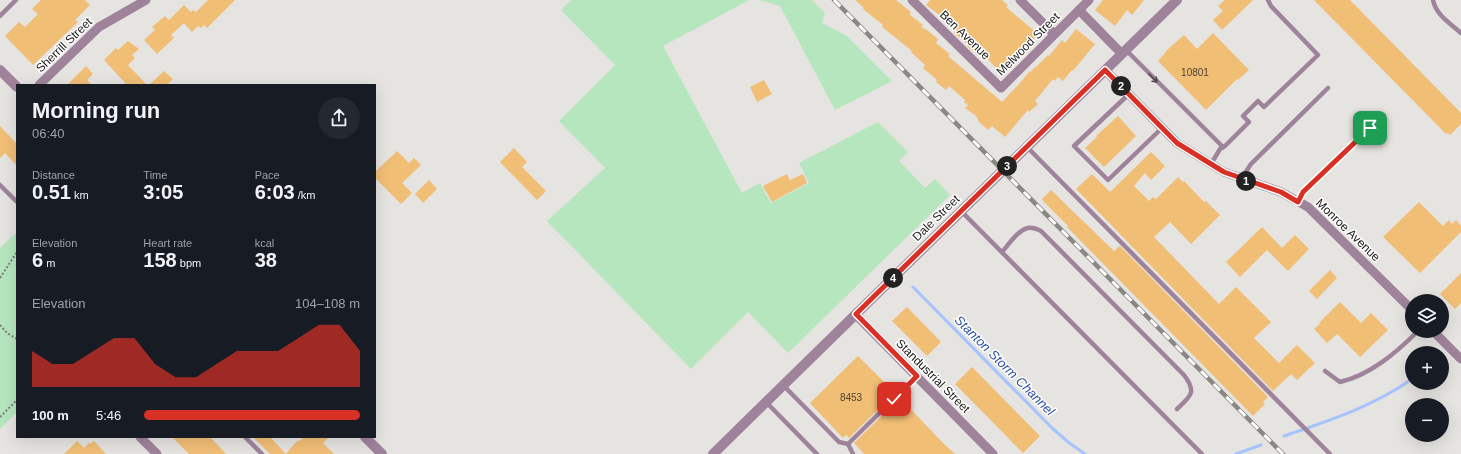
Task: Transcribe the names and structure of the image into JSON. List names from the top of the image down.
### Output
{
  "streets": {
    "street": [
      "Ben Avenue",
      "Melwood Street",
      "Sherrill Street",
      "Dale Street",
      "Monroe Avenue",
      "Standustrial Street"
    ]
  },
  "crossings": [
    ["Ben Avenue", "Melwood Street"],
    ["Dale Street", "Monroe Avenue"],
    ["Dale Street", "Standustrial Street"]
  ],
  "water": ["Stanton Storm Channel"],
  "house_numbers": ["10801", "8453"],
  "page": {
    "pins": [
      "2",
      "3",
      "1",
      "4"
    ],
    "heading": ["Morning run", "06:40"],
    "stats": [
      ["Distance", "0.51 km"],
      ["Time", "3:05"],
      ["Pace", "6:03 /km"],
      ["Elevation", "6 m"],
      ["Heart rate", "158 bpm"],
      ["kcal", "38"]
    ],
    "chart": ["Elevation", "104–108 m"],
    "map_buttons": ["+", "−"],
    "list": [
      {
        "name": "100 m",
        "note": "5:46"
      }
    ]
  }
}
